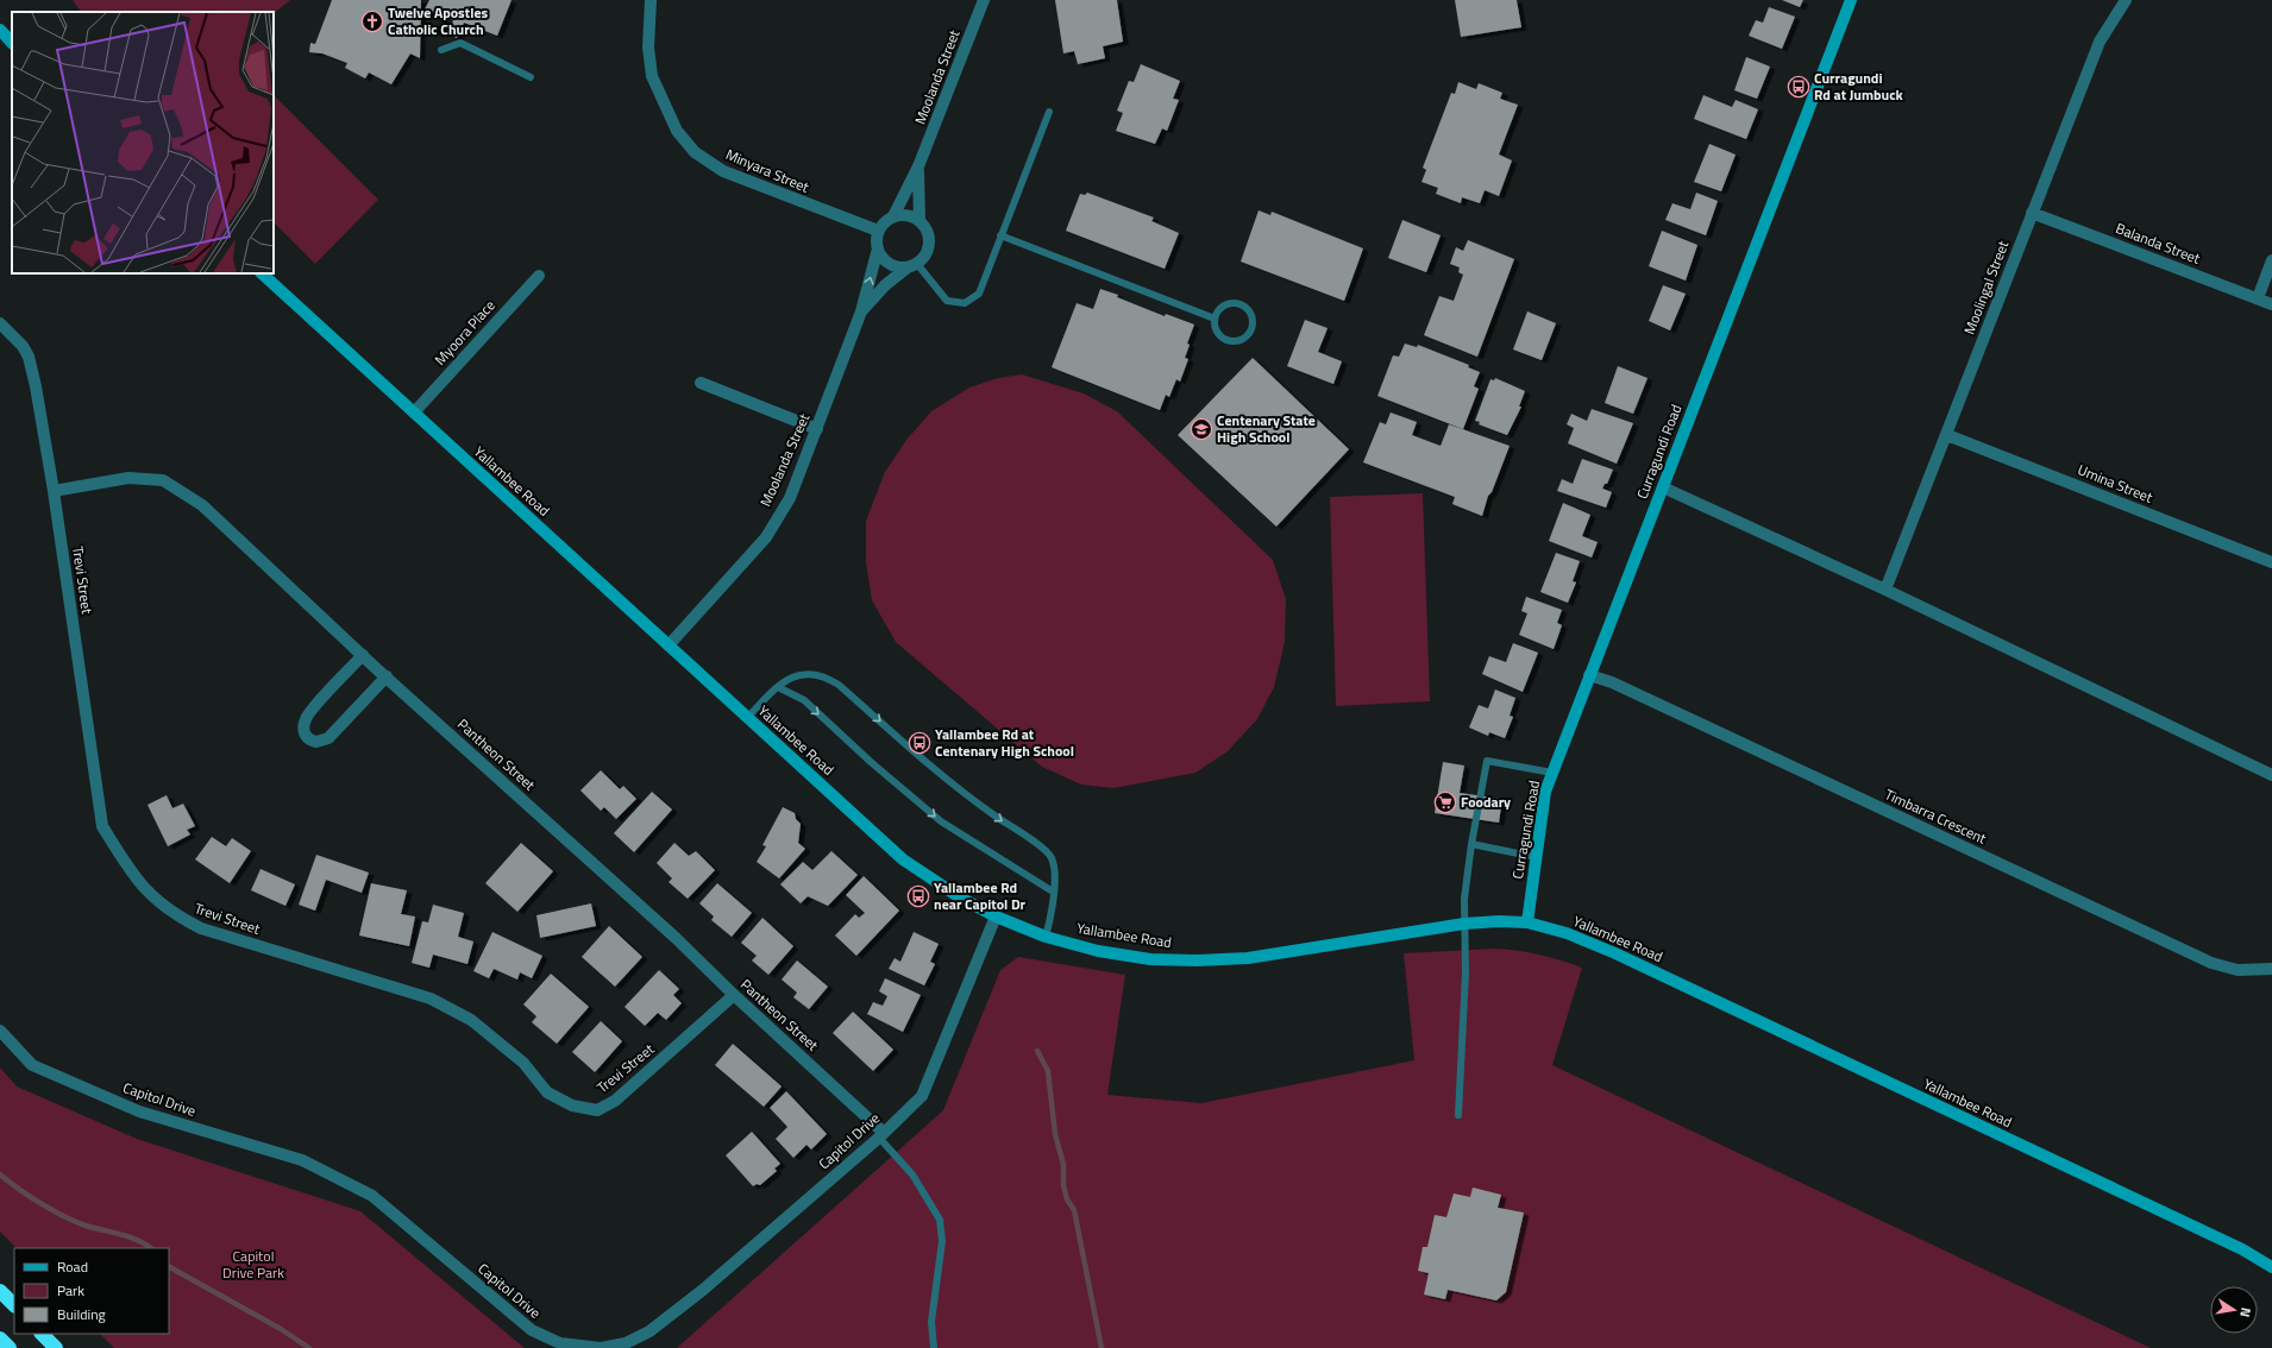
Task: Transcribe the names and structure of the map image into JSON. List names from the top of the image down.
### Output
{
  "streets": {
    "main road": ["Curragundi Road", "Yallambee Road"],
    "street": [
      "Moolanda Street",
      "Minyara Street",
      "Balanda Street",
      "Moolingal Street",
      "Myoora Place",
      "Umina Street",
      "Trevi Street",
      "Pantheon Street",
      "Timbarra Crescent",
      "Capitol Drive"
    ]
  },
  "crossings": [
    ["Moolanda Street", "Minyara Street"],
    ["Moolanda Street", "Yallambee Road"],
    ["Balanda Street", "Moolingal Street"],
    ["Moolingal Street", "Umina Street"],
    ["Myoora Place", "Yallambee Road"],
    ["Curragundi Road", "Yallambee Road"],
    ["Curragundi Road", "Timbarra Crescent"],
    ["Yallambee Road", "Capitol Drive"],
    ["Trevi Street", "Pantheon Street"],
    ["Pantheon Street", "Capitol Drive"]
  ],
  "parks": ["Capitol Drive Park"],
  "places": {
    "church": ["Twelve Apostles Catholic Church"],
    "bus stop": ["Curragundi Rd at Jumbuck", "Yallambee Rd at Centenary High School", "Yallambee Rd near Capitol Dr"],
    "school or university": ["Centenary State High School"],
    "supermarket": ["Foodary"]
  },
  "legend": ["Road", "Park", "Building"],
  "north": "right"
}
